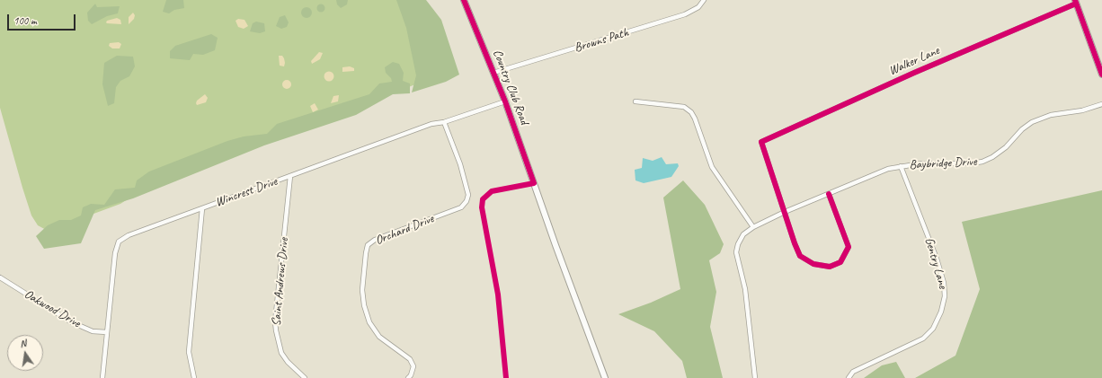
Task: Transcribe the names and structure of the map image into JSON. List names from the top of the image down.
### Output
{
  "streets": {
    "street": [
      "Browns Path",
      "Walker Lane",
      "Country Club Road",
      "Baybridge Drive",
      "Wincrest Drive",
      "Orchard Drive",
      "Gentry Lane",
      "Saint Andrews Drive",
      "Oakwood Drive"
    ]
  },
  "crossings": [
    ["Browns Path", "Country Club Road"],
    ["Walker Lane", "Baybridge Drive"],
    ["Country Club Road", "Wincrest Drive"],
    ["Baybridge Drive", "Gentry Lane"],
    ["Wincrest Drive", "Orchard Drive"],
    ["Wincrest Drive", "Saint Andrews Drive"],
    ["Wincrest Drive", "Oakwood Drive"]
  ],
  "scale_bar": "100 m",
  "north": "top"
}
